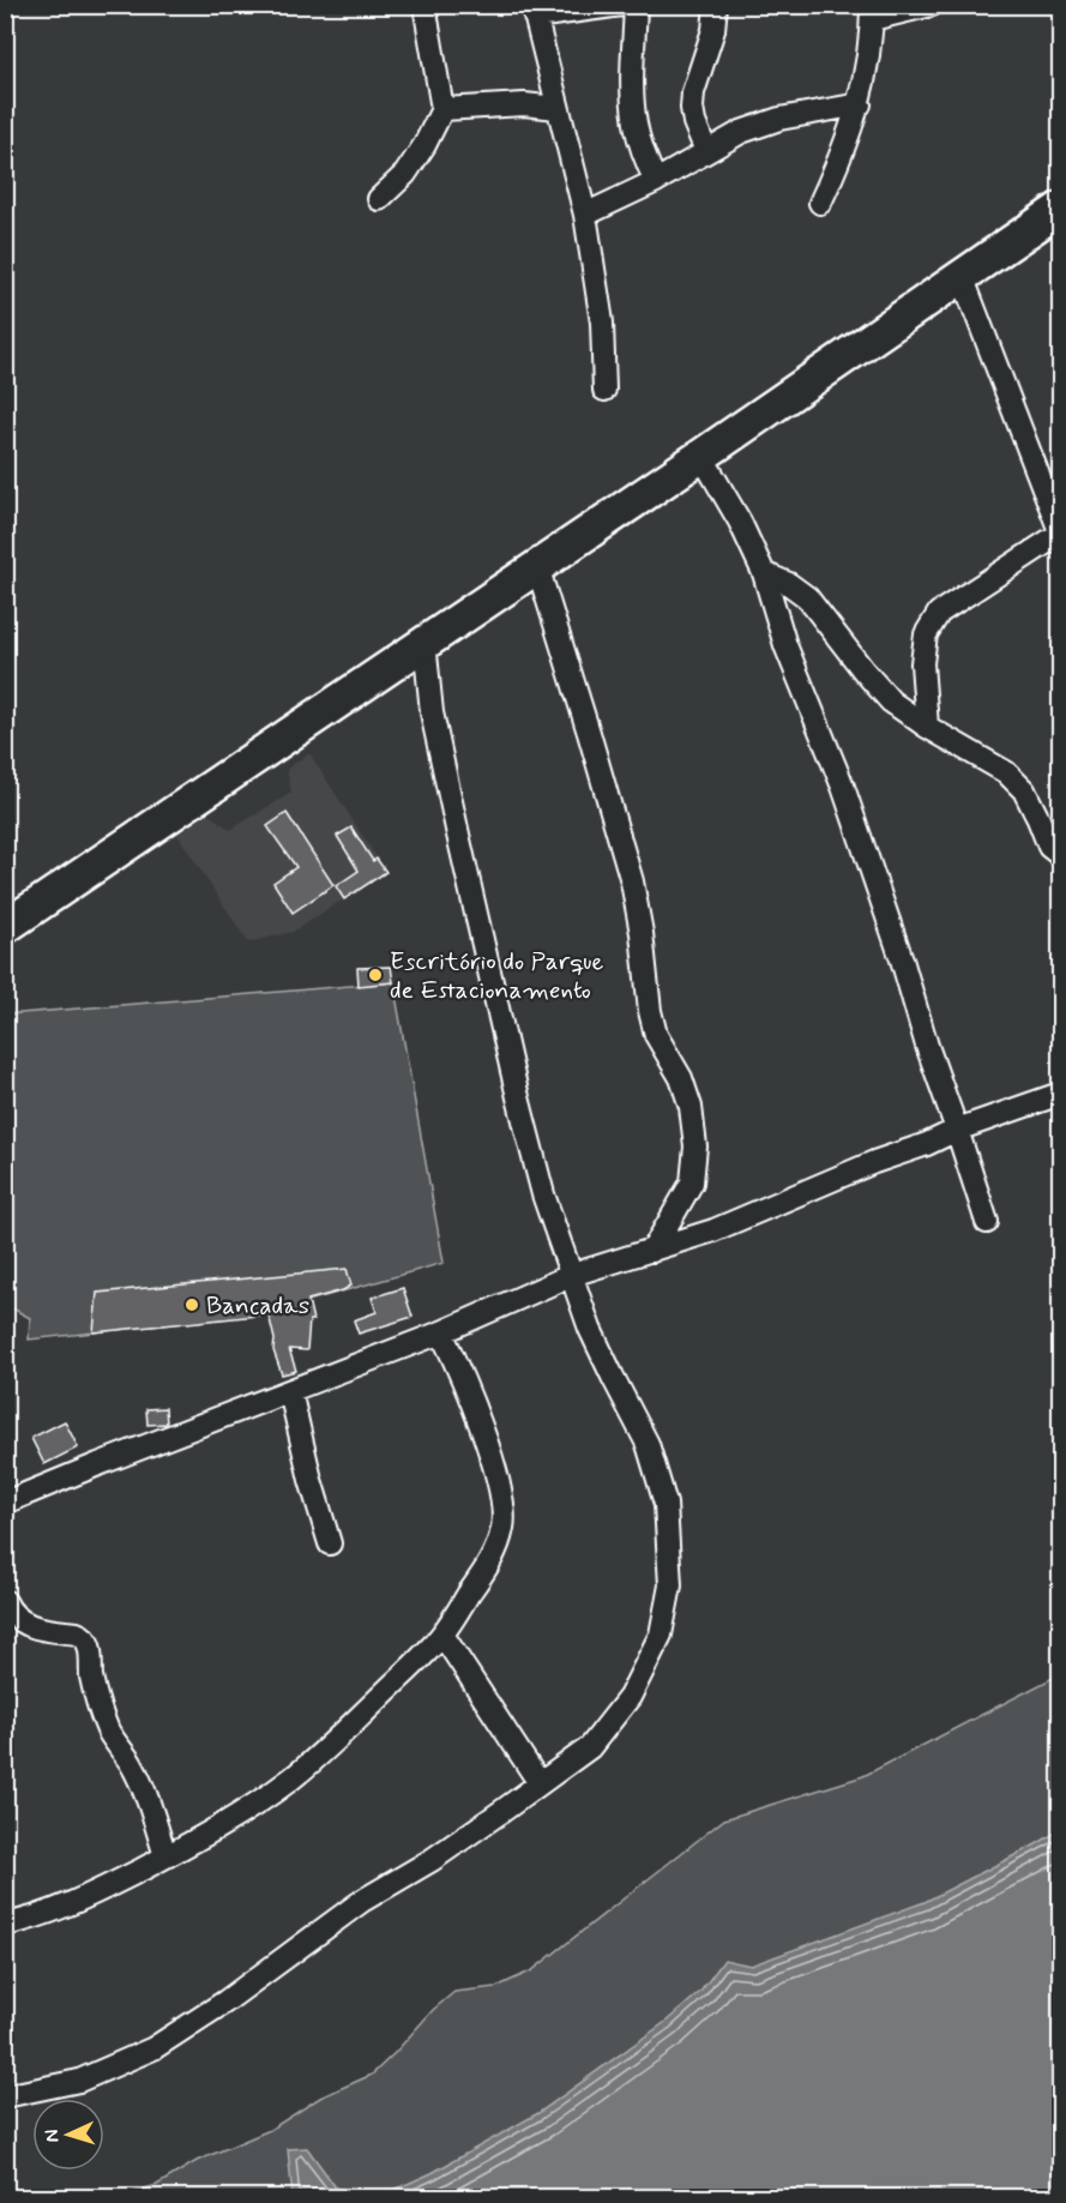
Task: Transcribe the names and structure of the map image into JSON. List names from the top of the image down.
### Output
{
  "places": ["Escritório do Parque de Estacionamento", "Bancadas"],
  "north": "left"
}
